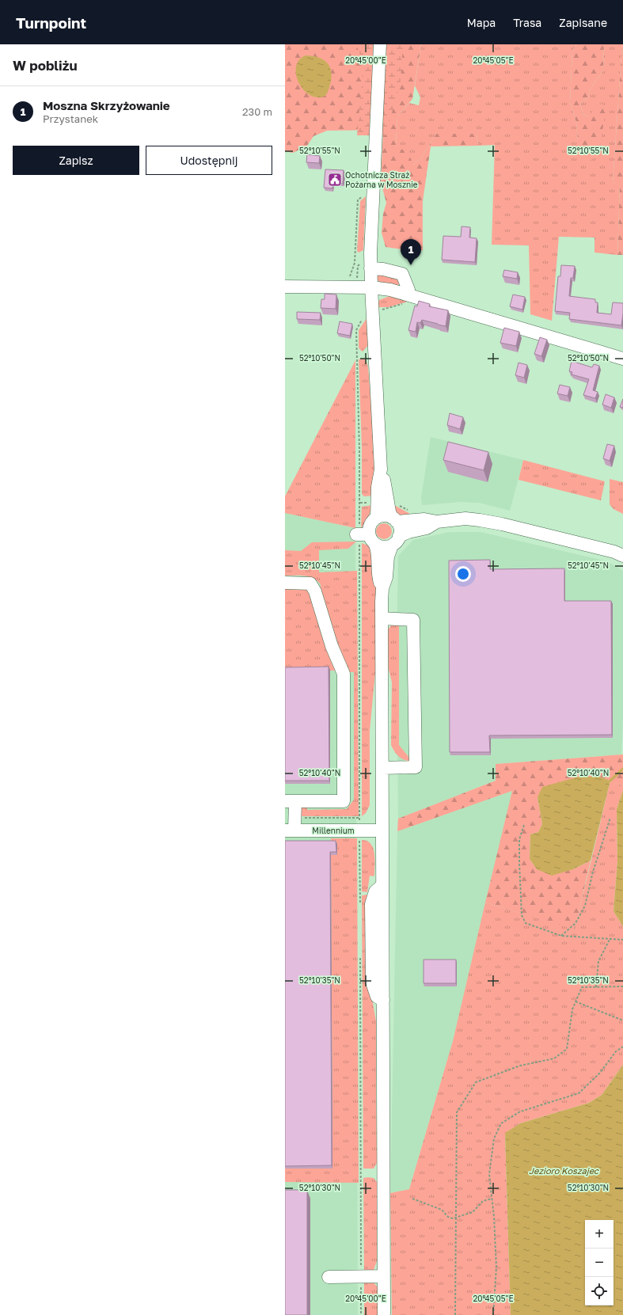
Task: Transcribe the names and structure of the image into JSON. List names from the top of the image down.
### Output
{
  "streets": {
    "street": ["Millennium"]
  },
  "water": ["Jezioro Koszajec"],
  "places": {
    "public building": ["Ochotnicza Straż Pożarna w Mosznie"]
  },
  "page": {
    "header": "Turnpoint",
    "nav": ["Mapa", "Trasa", "Zapisane"],
    "heading": "W pobliżu",
    "list": [
      {
        "mark": "1",
        "name": "Moszna Skrzyżowanie",
        "note": "Przystanek",
        "value": "230 m"
      }
    ],
    "buttons": ["Zapisz", "Udostępnij"],
    "pins": "1",
    "map_buttons": ["+", "−"]
  },
  "coordinates": [
    "20°45'00\"E",
    "20°45'05\"E",
    "52°10'55\"N",
    "52°10'50\"N",
    "52°10'45\"N",
    "52°10'40\"N",
    "52°10'35\"N",
    "52°10'30\"N"
  ]
}
